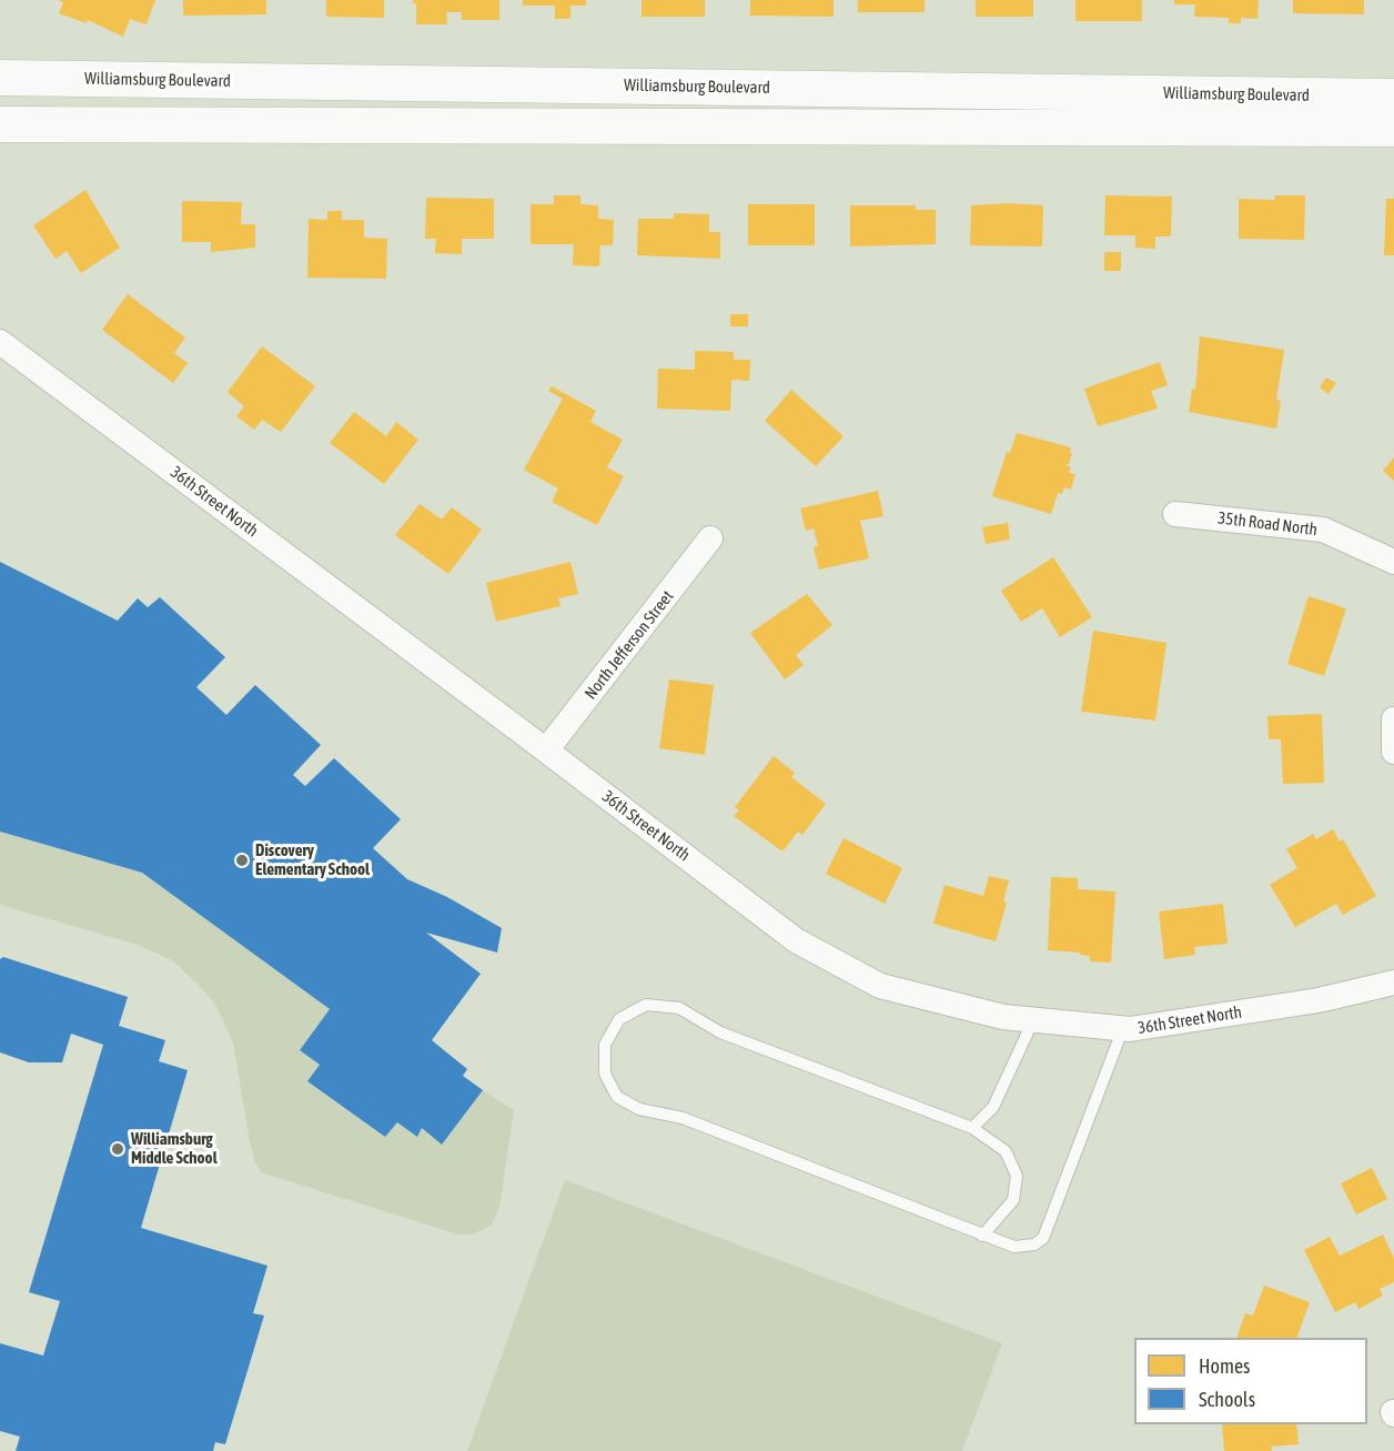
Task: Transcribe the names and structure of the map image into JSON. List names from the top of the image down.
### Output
{
  "streets": {
    "main road": ["Williamsburg Boulevard"],
    "street": ["36th Street North", "35th Road North", "North Jefferson Street"]
  },
  "crossings": [
    ["36th Street North", "North Jefferson Street"]
  ],
  "places": ["Discovery Elementary School", "Williamsburg Middle School"],
  "legend": ["Homes", "Schools"]
}
